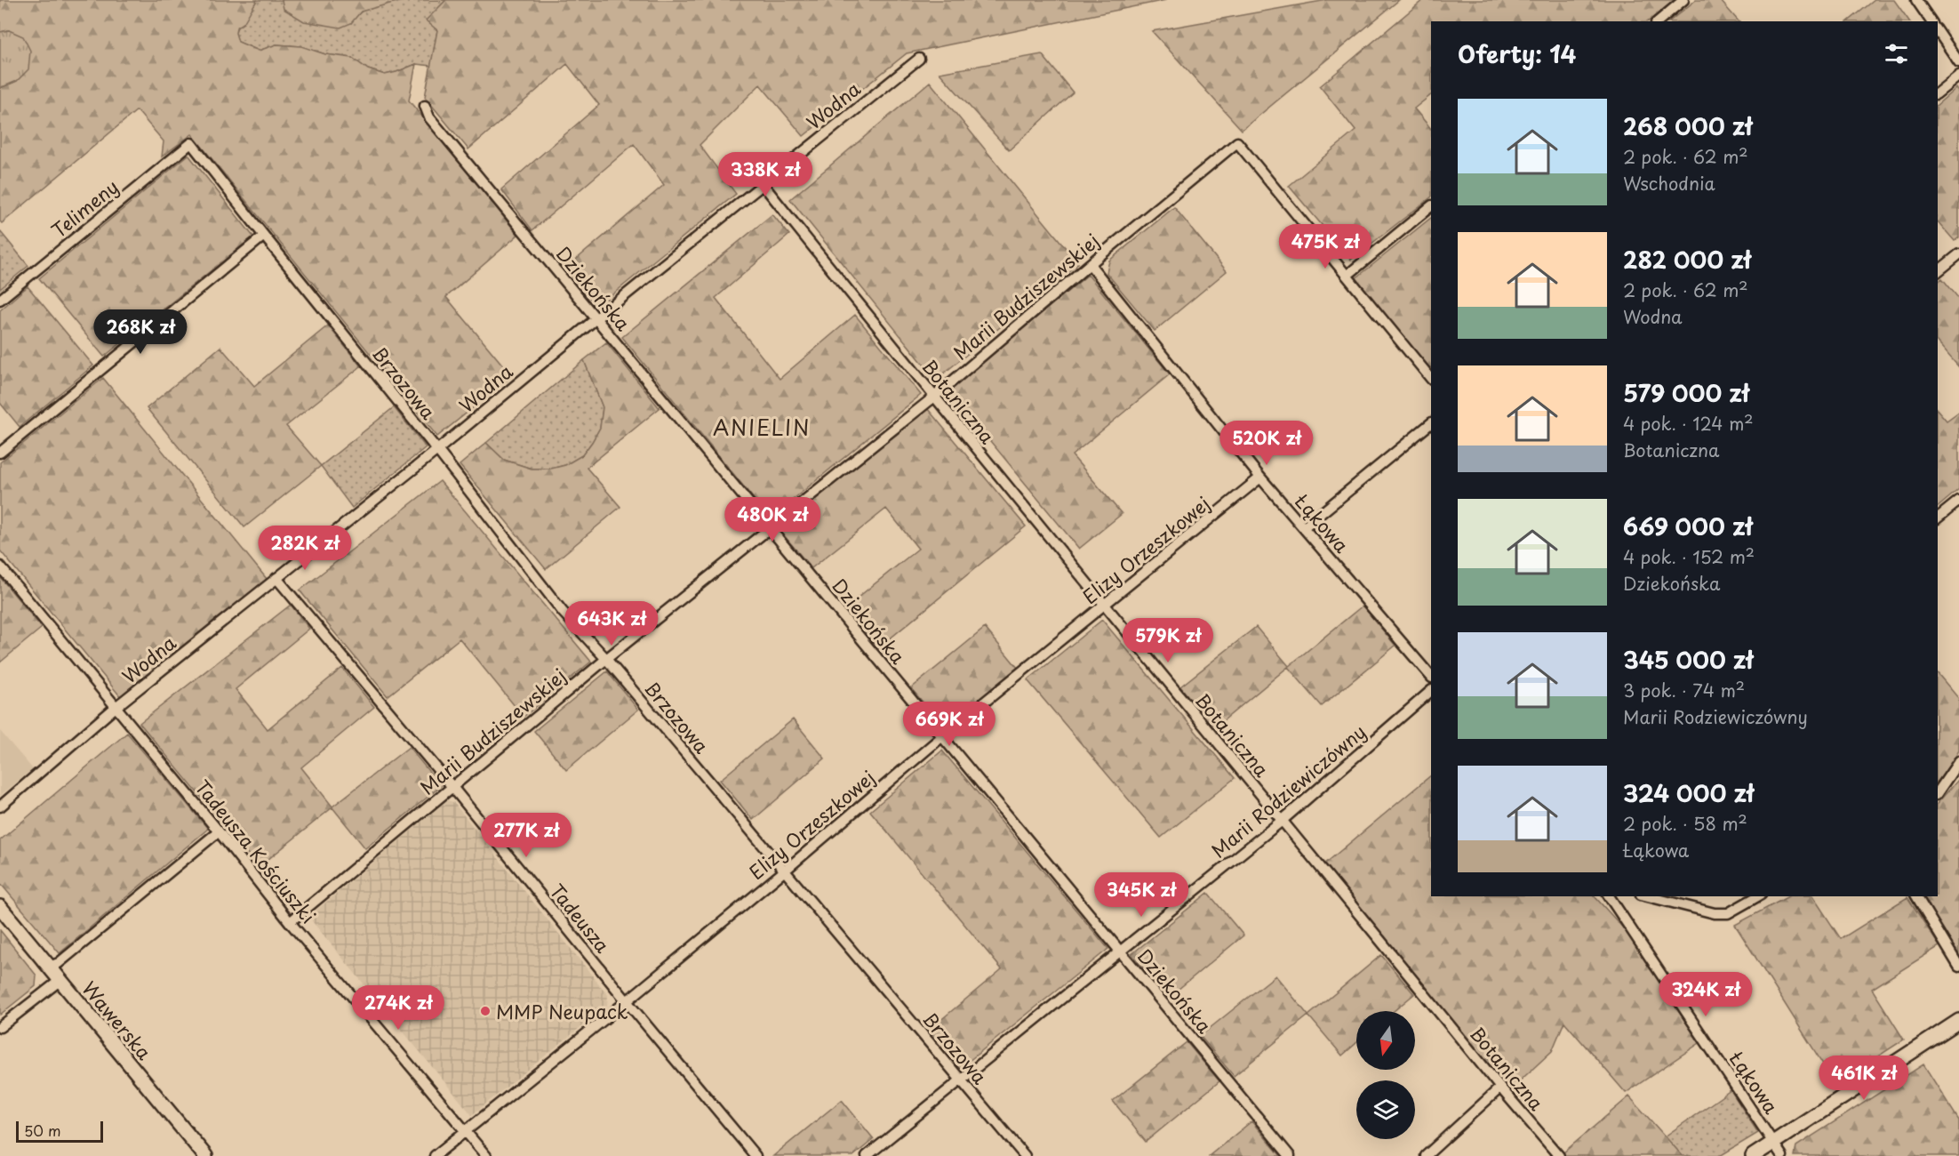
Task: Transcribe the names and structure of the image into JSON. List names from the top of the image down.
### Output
{
  "streets": {
    "main road": ["Wawerska"],
    "street": [
      "Wodna",
      "Telimeny",
      "Dziekońska",
      "Marii Budziszewskiej",
      "Brzozowa",
      "Botaniczna",
      "Łąkowa",
      "Elizy Orzeszkowej",
      "Marii Rodziewiczówny",
      "Tadeusza Kościuszki",
      "Tadeusza"
    ]
  },
  "crossings": [
    ["Wodna", "Dziekońska"],
    ["Wodna", "Brzozowa"],
    ["Wodna", "Botaniczna"],
    ["Wodna", "Tadeusza Kościuszki"],
    ["Wodna", "Tadeusza"],
    ["Telimeny", "Brzozowa"],
    ["Dziekońska", "Marii Budziszewskiej"],
    ["Dziekońska", "Elizy Orzeszkowej"],
    ["Dziekońska", "Marii Rodziewiczówny"],
    ["Marii Budziszewskiej", "Brzozowa"],
    ["Marii Budziszewskiej", "Botaniczna"],
    ["Marii Budziszewskiej", "Łąkowa"],
    ["Marii Budziszewskiej", "Tadeusza Kościuszki"],
    ["Marii Budziszewskiej", "Tadeusza"],
    ["Brzozowa", "Elizy Orzeszkowej"],
    ["Brzozowa", "Marii Rodziewiczówny"],
    ["Botaniczna", "Elizy Orzeszkowej"],
    ["Botaniczna", "Marii Rodziewiczówny"],
    ["Łąkowa", "Elizy Orzeszkowej"],
    ["Elizy Orzeszkowej", "Tadeusza Kościuszki"],
    ["Elizy Orzeszkowej", "Tadeusza"]
  ],
  "districts": ["ANIELIN"],
  "places": ["MMP Neupack"],
  "scale_bar": "50 m",
  "north": "bottom",
  "page": {
    "heading": "Oferty: 14",
    "list": [
      {
        "name": "268 000 zł",
        "note": "2 pok. · 62 m² · Wschodnia"
      },
      {
        "name": "282 000 zł",
        "note": "2 pok. · 62 m² · Wodna"
      },
      {
        "name": "579 000 zł",
        "note": "4 pok. · 124 m² · Botaniczna"
      },
      {
        "name": "669 000 zł",
        "note": "4 pok. · 152 m² · Dziekońska"
      },
      {
        "name": "345 000 zł",
        "note": "3 pok. · 74 m² · Marii Rodziewiczówny"
      },
      {
        "name": "324 000 zł",
        "note": "2 pok. · 58 m² · Łąkowa"
      }
    ],
    "price": [
      "338K zł",
      "475K zł",
      "268K zł",
      "520K zł",
      "480K zł",
      "282K zł",
      "643K zł",
      "579K zł",
      "669K zł",
      "277K zł",
      "345K zł",
      "324K zł",
      "274K zł",
      "461K zł"
    ],
    "scale": "50 m"
  }
}
